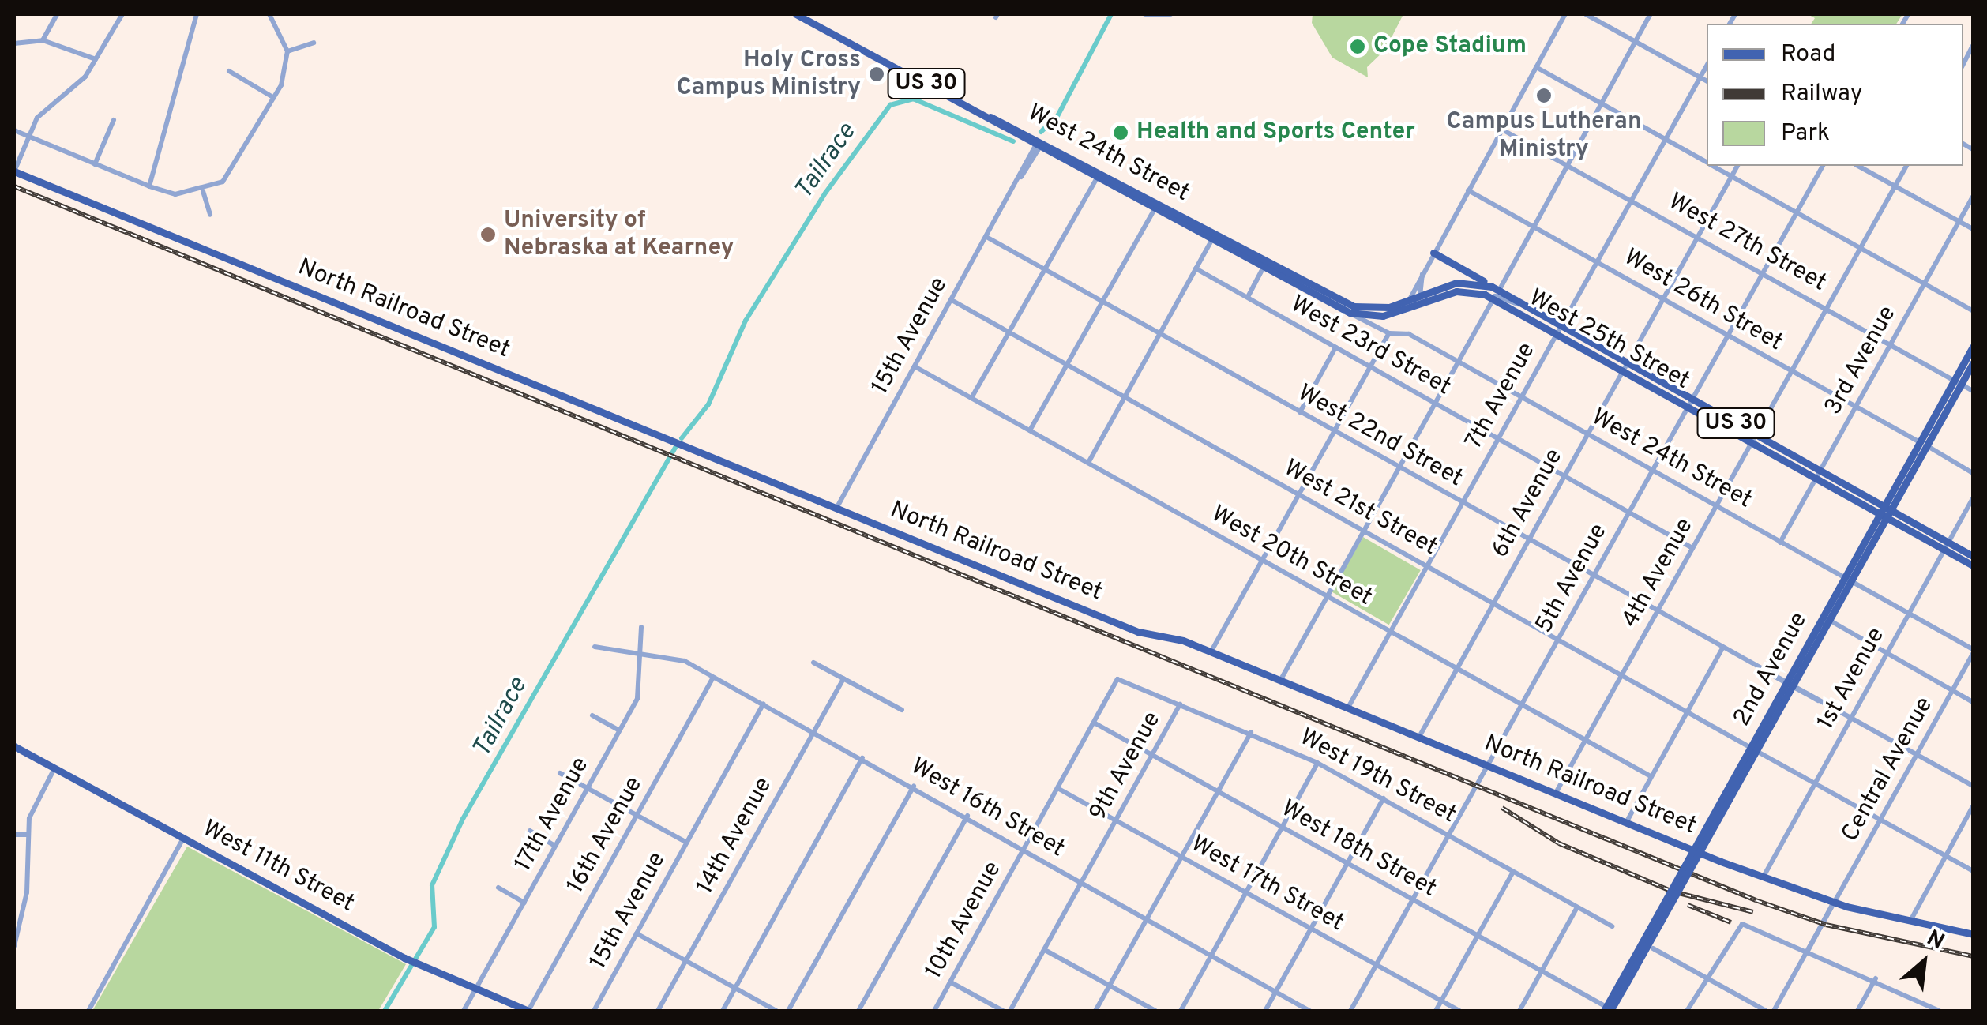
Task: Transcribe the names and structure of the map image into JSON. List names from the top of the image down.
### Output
{
  "streets": {
    "main road": [
      "US 30",
      "West 24th Street",
      "North Railroad Street",
      "West 25th Street",
      "2nd Avenue",
      "West 11th Street"
    ],
    "street": [
      "West 27th Street",
      "West 26th Street",
      "15th Avenue",
      "West 23rd Street",
      "3rd Avenue",
      "7th Avenue",
      "West 22nd Street",
      "6th Avenue",
      "West 21st Street",
      "West 20th Street",
      "4th Avenue",
      "5th Avenue",
      "1st Avenue",
      "9th Avenue",
      "Central Avenue",
      "West 19th Street",
      "West 16th Street",
      "17th Avenue",
      "16th Avenue",
      "14th Avenue",
      "West 18th Street",
      "West 17th Street",
      "10th Avenue"
    ]
  },
  "crossings": [
    ["West 24th Street", "15th Avenue"],
    ["West 24th Street", "West 25th Street"],
    ["West 24th Street", "3rd Avenue"],
    ["West 24th Street", "7th Avenue"],
    ["West 24th Street", "6th Avenue"],
    ["West 24th Street", "4th Avenue"],
    ["West 24th Street", "5th Avenue"],
    ["West 24th Street", "2nd Avenue"],
    ["West 24th Street", "1st Avenue"],
    ["West 24th Street", "Central Avenue"],
    ["West 27th Street", "3rd Avenue"],
    ["West 27th Street", "7th Avenue"],
    ["West 27th Street", "6th Avenue"],
    ["West 27th Street", "4th Avenue"],
    ["West 27th Street", "5th Avenue"],
    ["West 27th Street", "2nd Avenue"],
    ["West 26th Street", "3rd Avenue"],
    ["West 26th Street", "7th Avenue"],
    ["West 26th Street", "6th Avenue"],
    ["West 26th Street", "4th Avenue"],
    ["West 26th Street", "5th Avenue"],
    ["West 26th Street", "2nd Avenue"],
    ["North Railroad Street", "15th Avenue"],
    ["North Railroad Street", "7th Avenue"],
    ["North Railroad Street", "6th Avenue"],
    ["North Railroad Street", "4th Avenue"],
    ["North Railroad Street", "5th Avenue"],
    ["North Railroad Street", "1st Avenue"],
    ["North Railroad Street", "Central Avenue"],
    ["15th Avenue", "West 22nd Street"],
    ["15th Avenue", "West 21st Street"],
    ["15th Avenue", "West 20th Street"],
    ["15th Avenue", "West 16th Street"],
    ["West 25th Street", "3rd Avenue"],
    ["West 25th Street", "7th Avenue"],
    ["West 25th Street", "6th Avenue"],
    ["West 25th Street", "4th Avenue"],
    ["West 25th Street", "5th Avenue"],
    ["West 25th Street", "2nd Avenue"],
    ["West 25th Street", "1st Avenue"],
    ["West 23rd Street", "7th Avenue"],
    ["West 23rd Street", "6th Avenue"],
    ["West 23rd Street", "4th Avenue"],
    ["West 23rd Street", "5th Avenue"],
    ["7th Avenue", "West 22nd Street"],
    ["7th Avenue", "West 21st Street"],
    ["7th Avenue", "West 20th Street"],
    ["West 22nd Street", "6th Avenue"],
    ["West 22nd Street", "4th Avenue"],
    ["West 22nd Street", "5th Avenue"],
    ["West 22nd Street", "2nd Avenue"],
    ["West 22nd Street", "1st Avenue"],
    ["West 22nd Street", "Central Avenue"],
    ["6th Avenue", "West 21st Street"],
    ["6th Avenue", "West 20th Street"],
    ["West 21st Street", "4th Avenue"],
    ["West 21st Street", "5th Avenue"],
    ["West 21st Street", "2nd Avenue"],
    ["West 21st Street", "1st Avenue"],
    ["West 21st Street", "Central Avenue"],
    ["West 20th Street", "4th Avenue"],
    ["West 20th Street", "5th Avenue"],
    ["5th Avenue", "West 19th Street"],
    ["5th Avenue", "West 18th Street"],
    ["5th Avenue", "West 17th Street"],
    ["2nd Avenue", "West 18th Street"],
    ["9th Avenue", "West 19th Street"],
    ["9th Avenue", "West 16th Street"],
    ["9th Avenue", "West 18th Street"],
    ["9th Avenue", "West 17th Street"],
    ["West 19th Street", "10th Avenue"],
    ["West 16th Street", "17th Avenue"],
    ["West 16th Street", "16th Avenue"],
    ["West 16th Street", "14th Avenue"],
    ["West 16th Street", "10th Avenue"],
    ["17th Avenue", "West 11th Street"],
    ["16th Avenue", "West 11th Street"],
    ["West 18th Street", "10th Avenue"],
    ["West 17th Street", "10th Avenue"]
  ],
  "water": ["Tailrace"],
  "places": [
    "Cope Stadium",
    "Holy Cross Campus Ministry",
    "Campus Lutheran Ministry",
    "Health and Sports Center",
    "University of Nebraska at Kearney"
  ],
  "legend": ["Road", "Railway", "Park"],
  "north": "top right"
}
